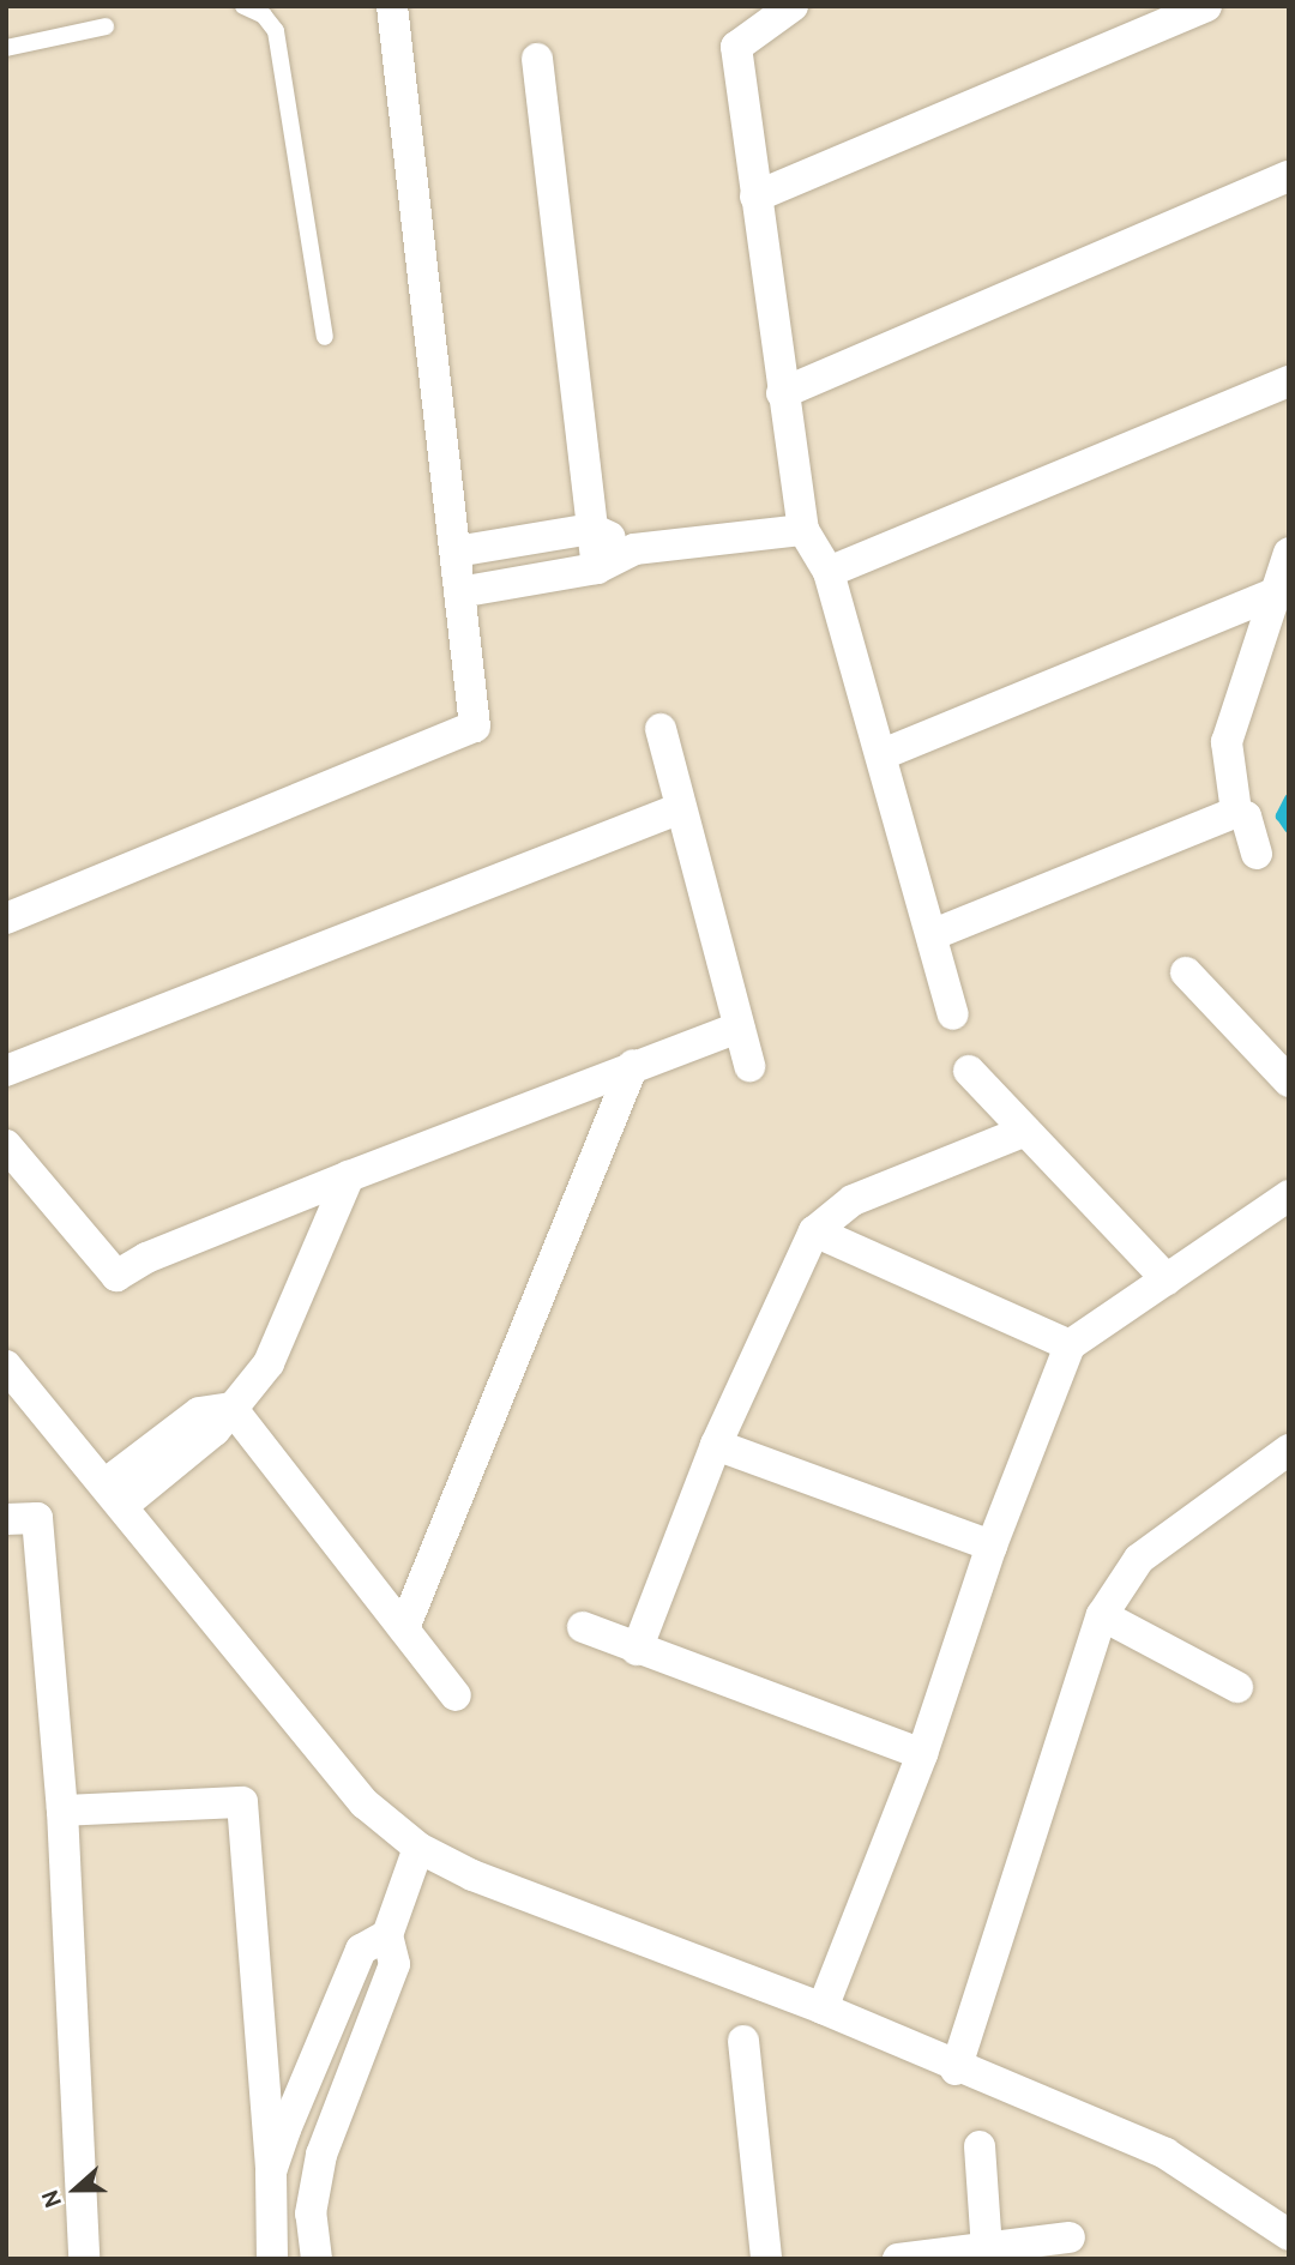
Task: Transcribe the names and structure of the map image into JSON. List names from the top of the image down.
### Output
{
  "north": "left"
}
